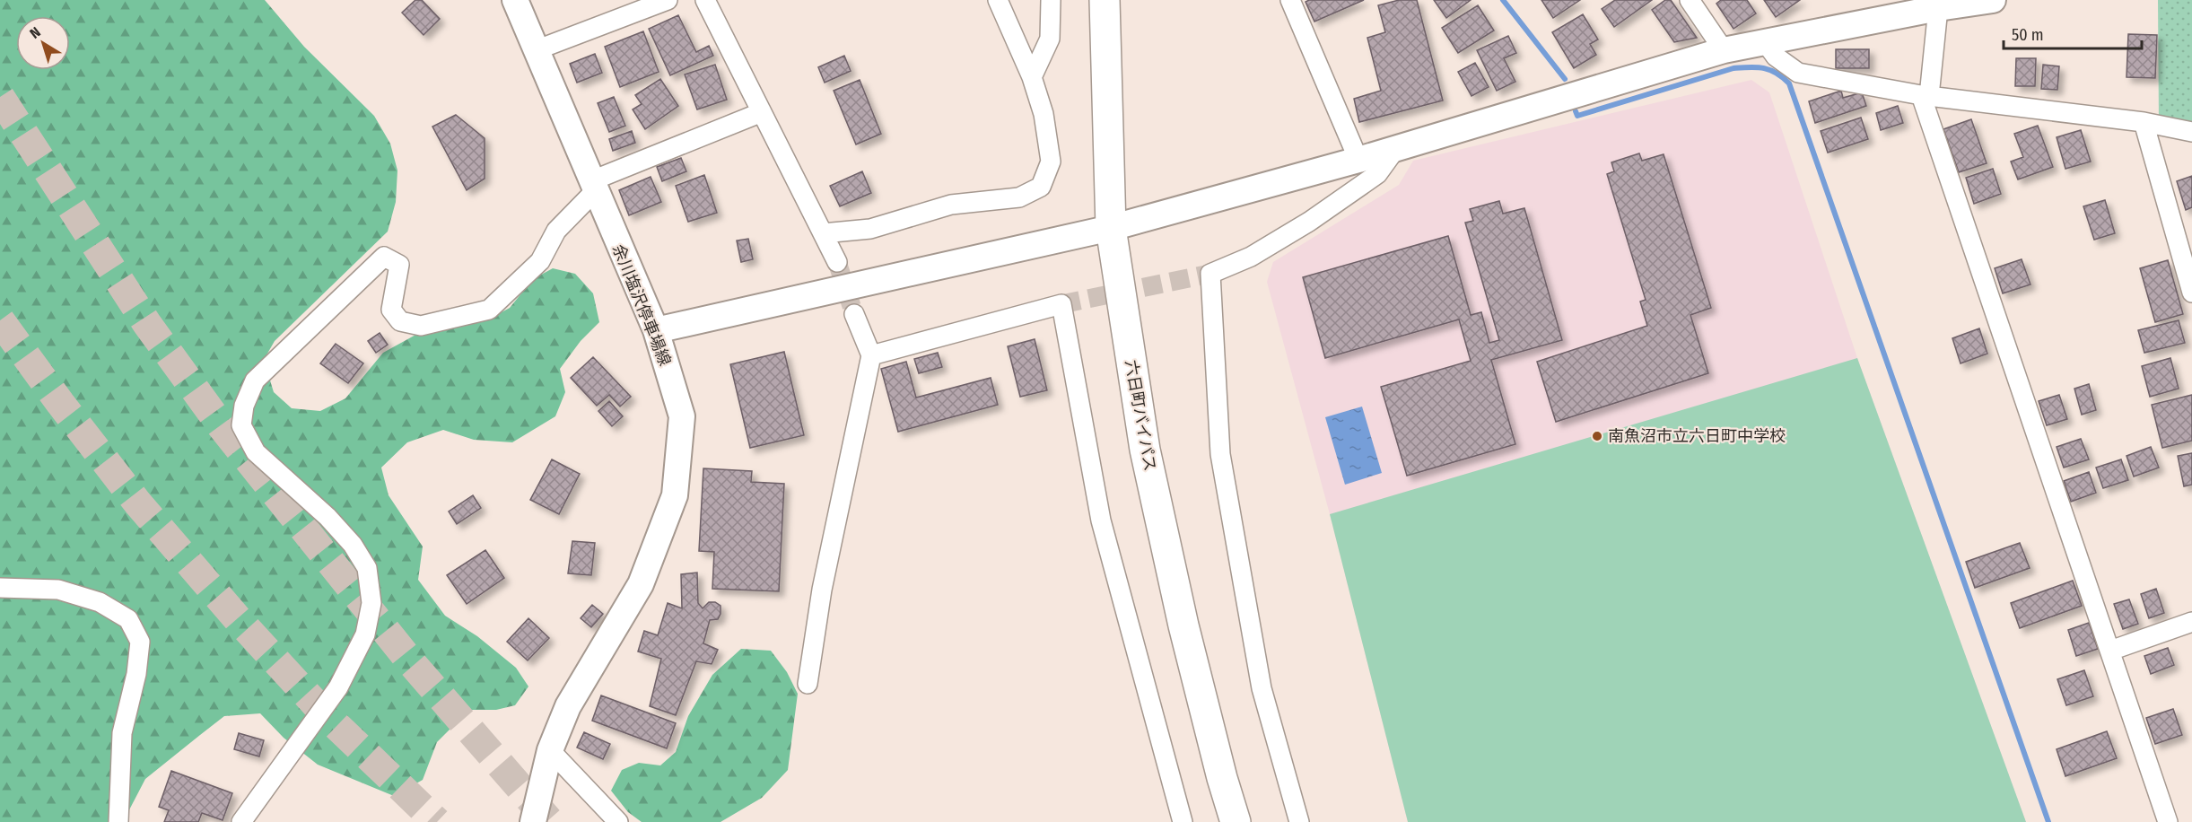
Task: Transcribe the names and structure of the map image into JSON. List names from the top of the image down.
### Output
{
  "streets": {
    "highway": ["六日町バイパス"],
    "street": ["余川塩沢停車場線"]
  },
  "places": ["南魚沼市立六日町中学校"],
  "scale_bar": "50 m",
  "north": "top left"
}
